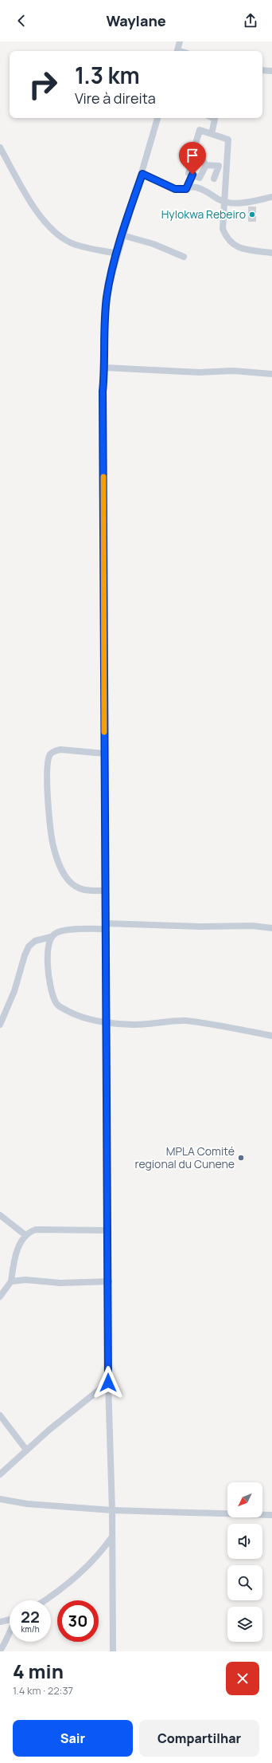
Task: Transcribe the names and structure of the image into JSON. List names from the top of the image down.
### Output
{
  "places": ["Hylokwa Rebeiro", "MPLA Comité regional du Cunene"],
  "north": "bottom left",
  "page": {
    "header": "Waylane",
    "turn": ["1.3 km", "Vire à direita"],
    "speed": "22 km/h",
    "limit": "30",
    "heading": ["4 min", "1.4 km · 22:37"],
    "buttons": ["Sair", "Compartilhar"]
  }
}
